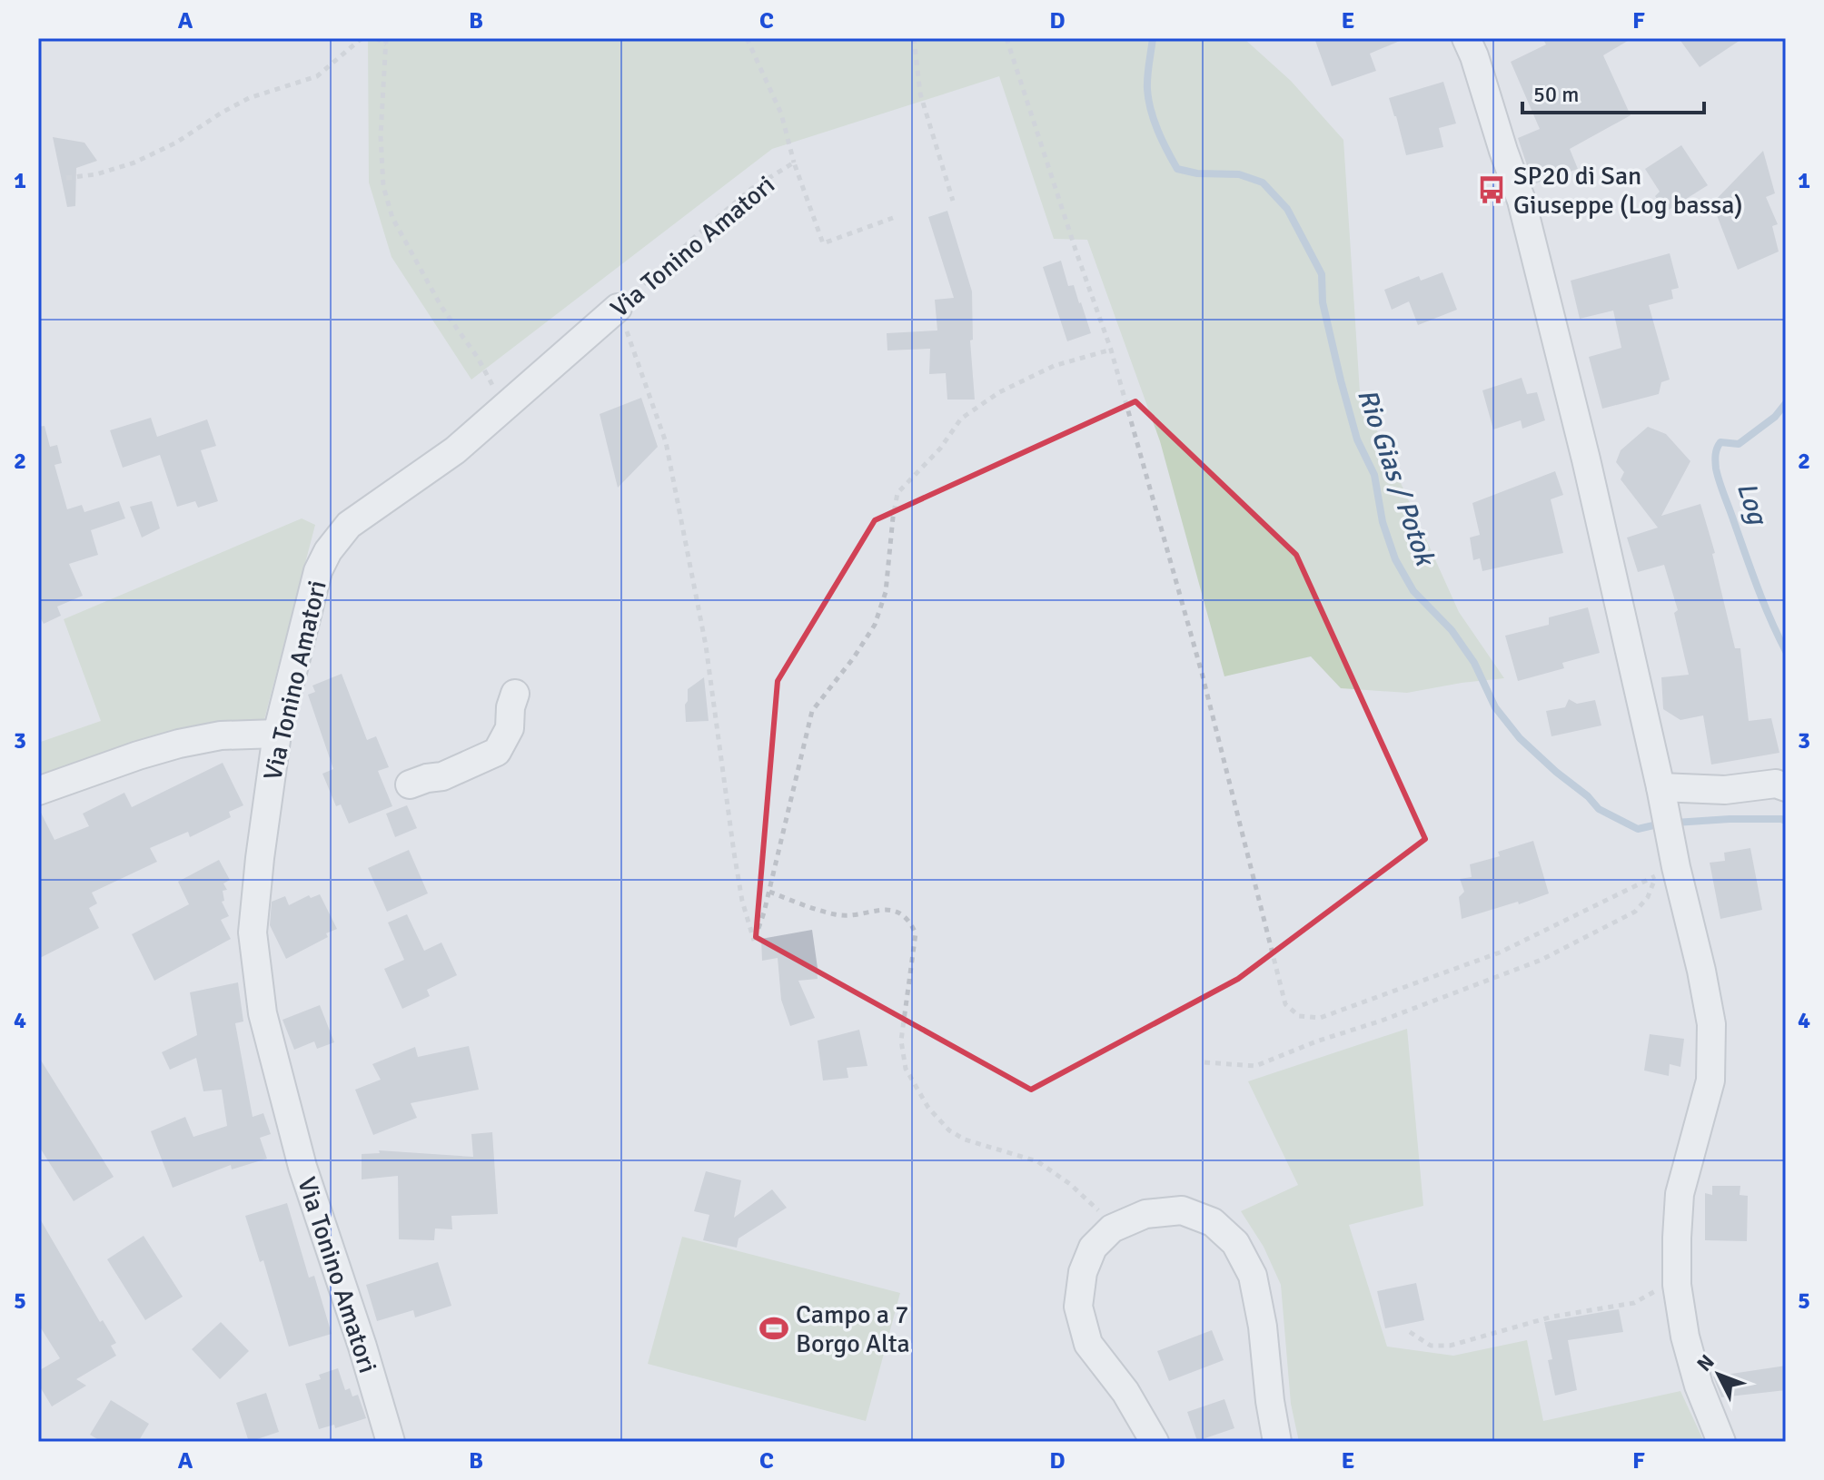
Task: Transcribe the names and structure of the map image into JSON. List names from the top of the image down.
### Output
{
  "streets": {
    "street": ["Via Tonino Amatori"]
  },
  "water": ["Rio Gias / Potok", "Log"],
  "places": {
    "bus stop": ["SP20 di San Giuseppe (Log bassa)"],
    "sports": ["Campo a 7 Borgo Alta"]
  },
  "scale_bar": "50 m",
  "north": "top left",
  "grid": {
    "columns": [
      "A",
      "B",
      "C",
      "D",
      "E",
      "F"
    ],
    "rows": [
      "1",
      "2",
      "3",
      "4",
      "5"
    ]
  }
}
